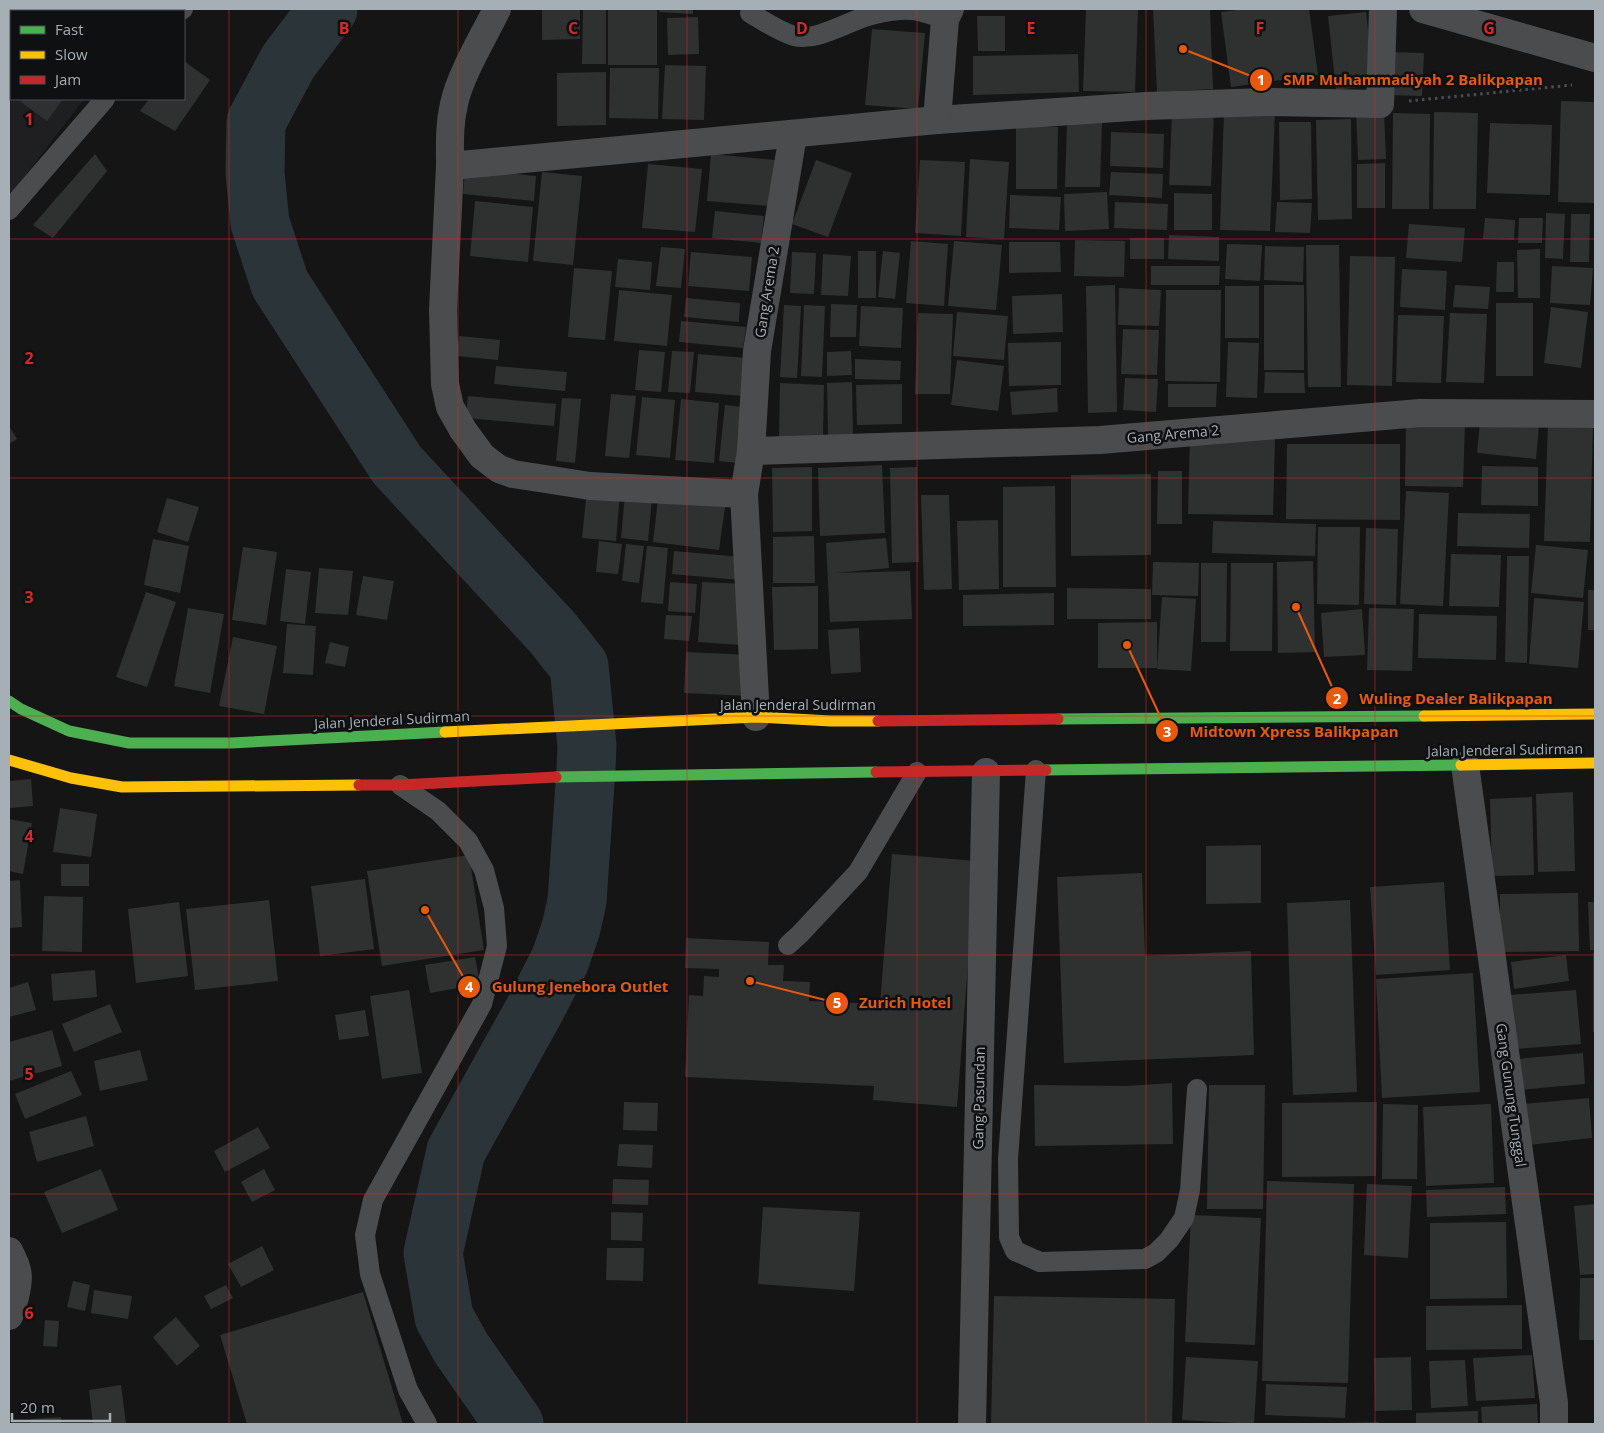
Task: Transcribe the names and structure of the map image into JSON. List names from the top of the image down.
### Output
{
  "streets": {
    "highway": ["Jalan Jenderal Sudirman"],
    "street": ["Gang Arema 2", "Gang Gunung Tunggal", "Gang Pasundan"]
  },
  "crossings": [
    ["Gang Arema 2", "Jalan Jenderal Sudirman"],
    ["Jalan Jenderal Sudirman", "Gang Gunung Tunggal"],
    ["Jalan Jenderal Sudirman", "Gang Pasundan"]
  ],
  "places": [
    "SMP Muhammadiyah 2 Balikpapan",
    "Wuling Dealer Balikpapan",
    "Midtown Xpress Balikpapan",
    "Gulung Jenebora Outlet",
    "Zurich Hotel"
  ],
  "legend": ["Fast", "Slow", "Jam"],
  "scale_bar": "20 m",
  "grid": {
    "columns": [
      "B",
      "C",
      "D",
      "E",
      "F",
      "G"
    ],
    "rows": [
      "1",
      "2",
      "3",
      "4",
      "5",
      "6"
    ]
  }
}
